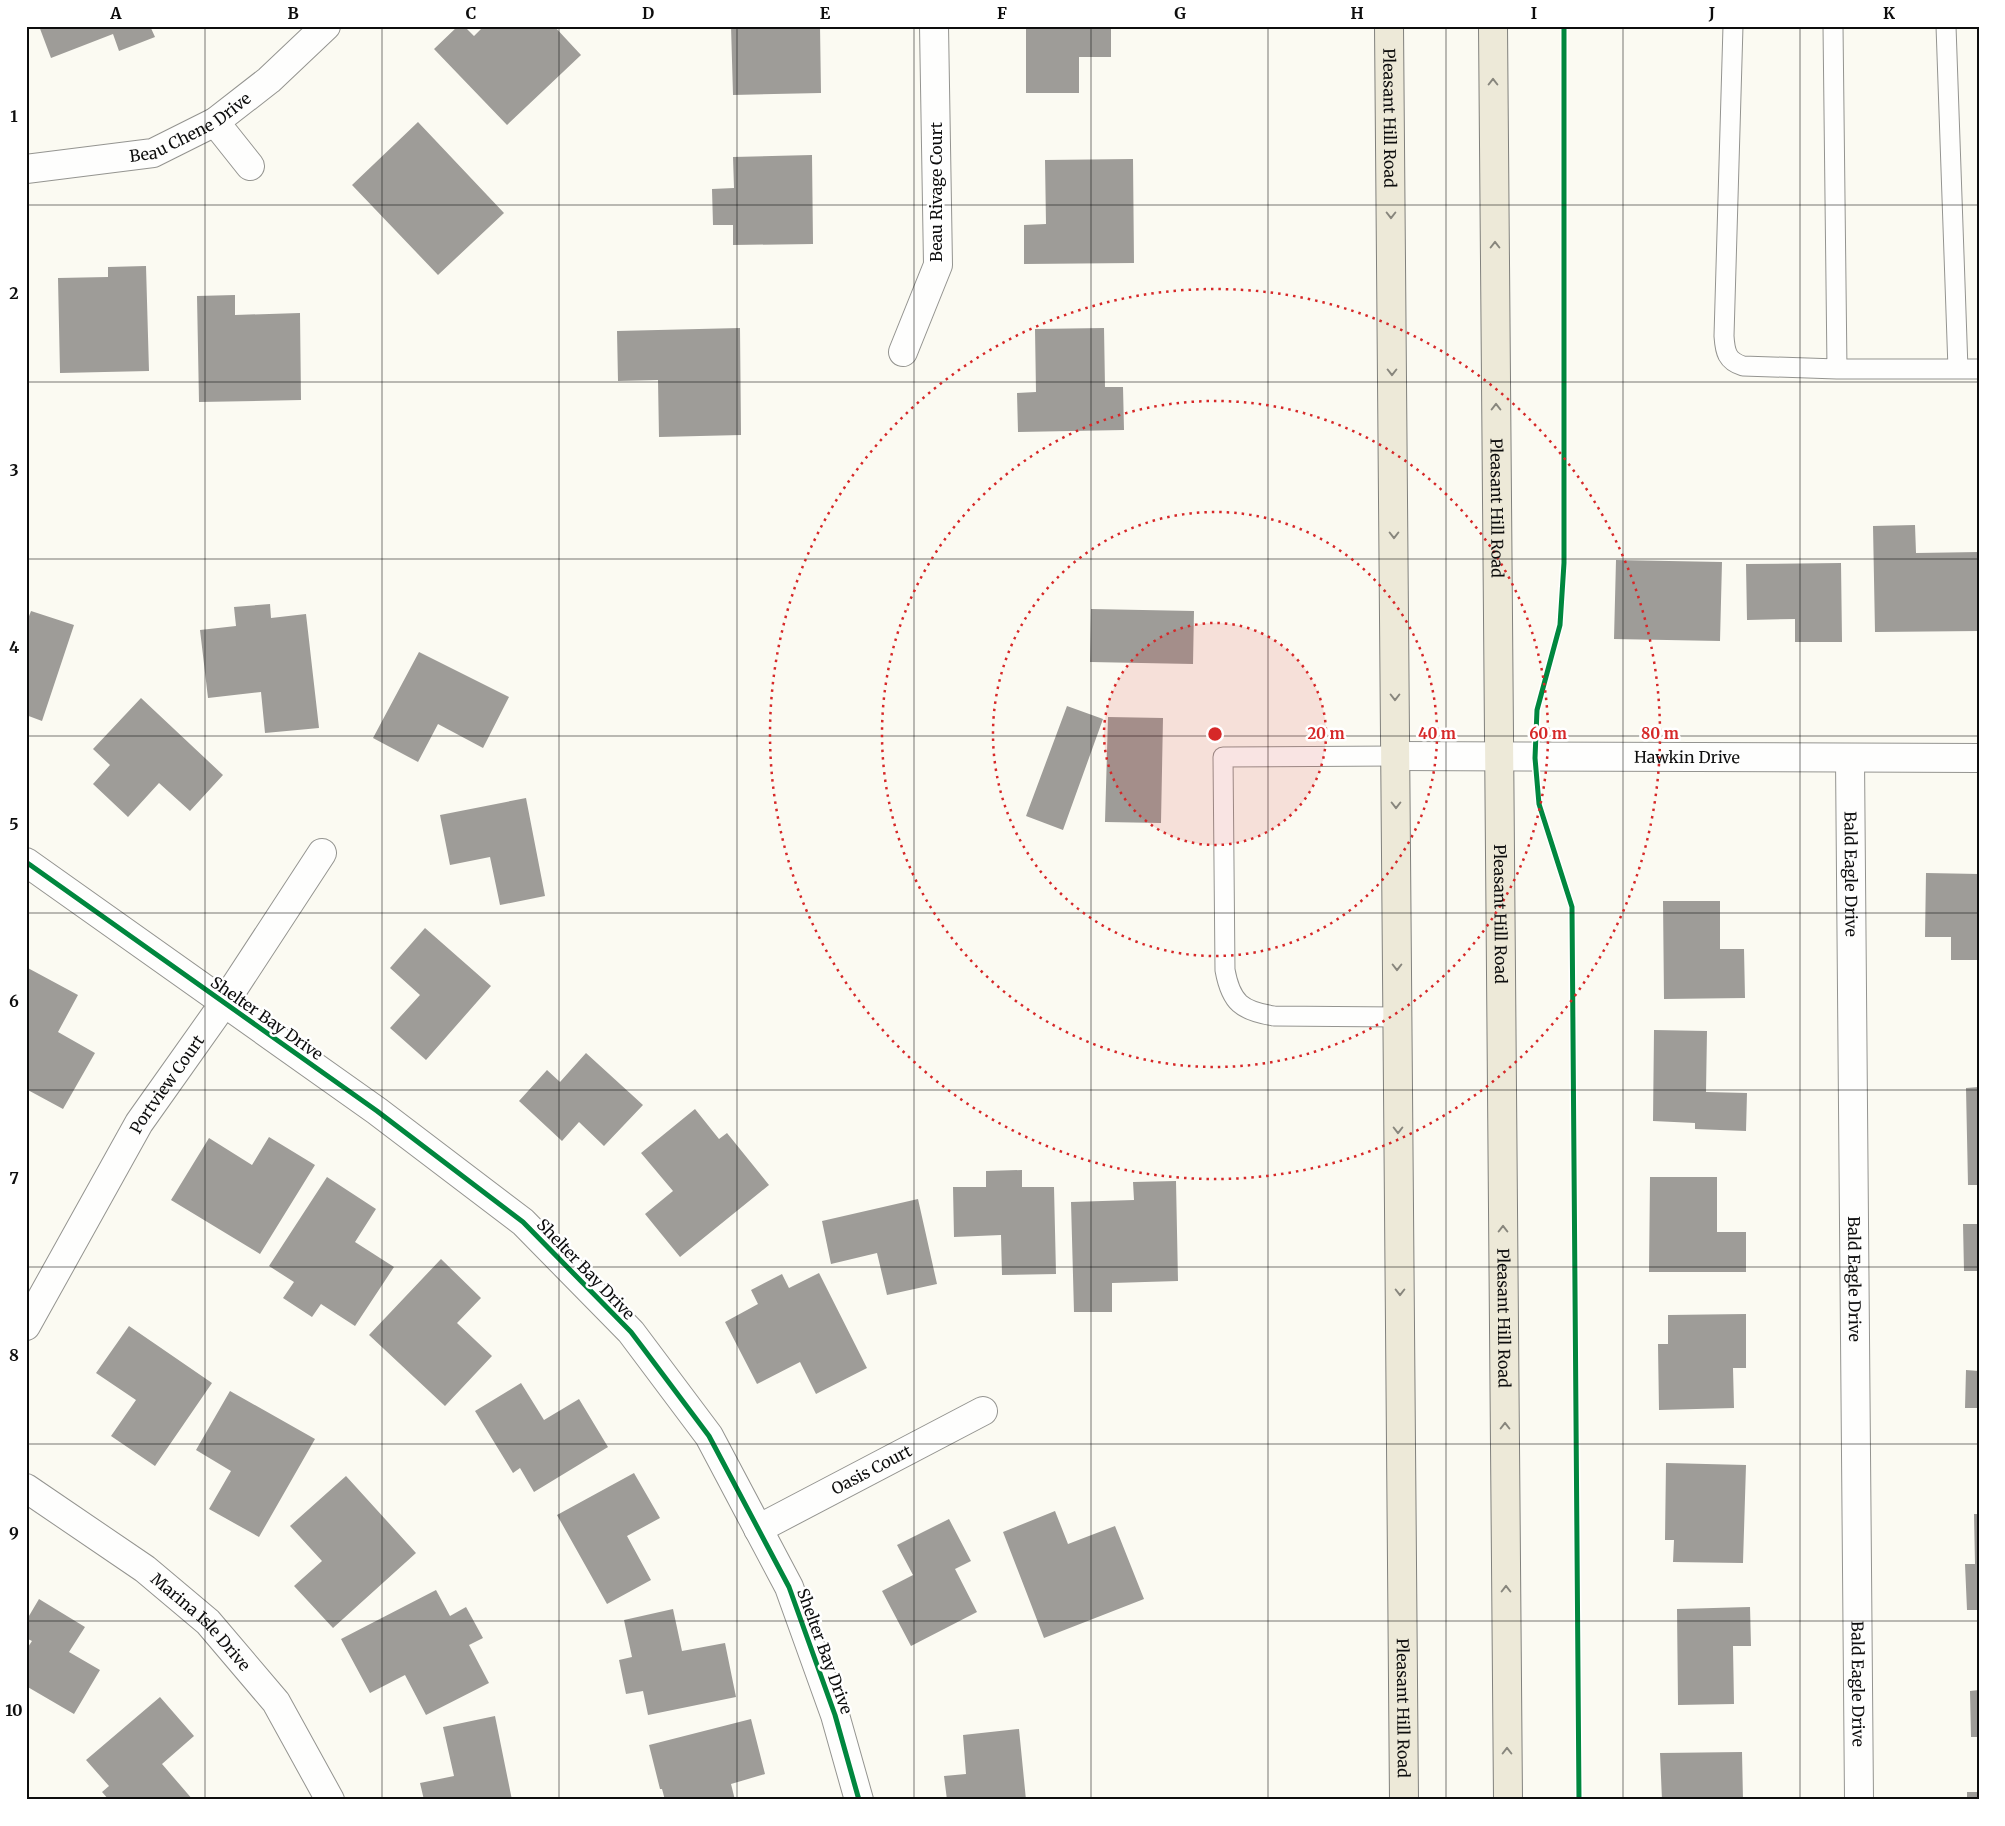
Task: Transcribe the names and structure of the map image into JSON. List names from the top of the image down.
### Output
{
  "streets": {
    "main road": ["Pleasant Hill Road"],
    "street": [
      "Beau Chene Drive",
      "Beau Rivage Court",
      "Hawkin Drive",
      "Bald Eagle Drive",
      "Shelter Bay Drive",
      "Portview Court",
      "Oasis Court",
      "Marina Isle Drive"
    ]
  },
  "crossings": [
    ["Pleasant Hill Road", "Hawkin Drive"],
    ["Hawkin Drive", "Bald Eagle Drive"],
    ["Shelter Bay Drive", "Portview Court"],
    ["Shelter Bay Drive", "Oasis Court"]
  ],
  "grid": {
    "columns": [
      "A",
      "B",
      "C",
      "D",
      "E",
      "F",
      "G",
      "H",
      "I",
      "J",
      "K"
    ],
    "rows": [
      "1",
      "2",
      "3",
      "4",
      "5",
      "6",
      "7",
      "8",
      "9",
      "10"
    ]
  },
  "rings": [
    "20 m",
    "40 m",
    "60 m",
    "80 m"
  ]
}
